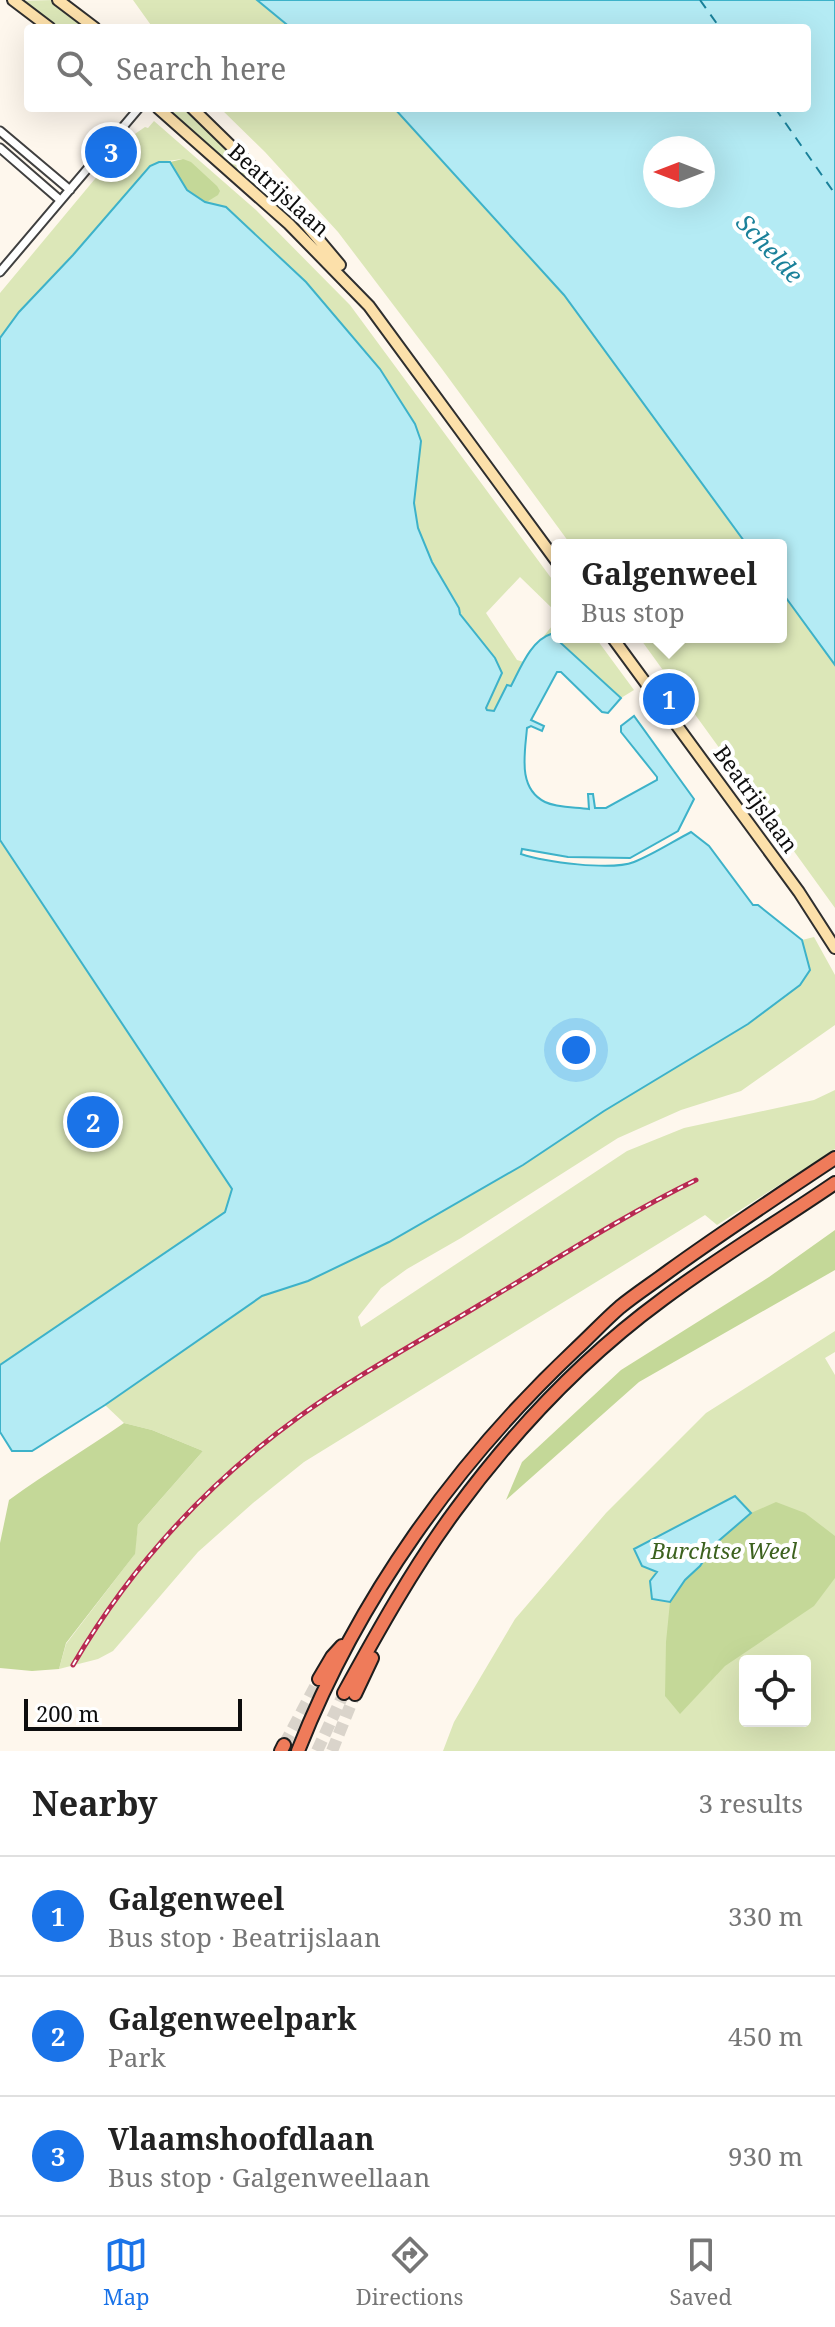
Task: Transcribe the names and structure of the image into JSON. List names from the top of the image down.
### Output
{
  "streets": {
    "street": ["Beatrijslaan"]
  },
  "water": ["Schelde"],
  "parks": ["Burchtse Weel"],
  "scale_bar": "200 m",
  "north": "left",
  "page": {
    "search": "Search here",
    "pins": ["3", "1", "2"],
    "popup": ["Galgenweel", "Bus stop"],
    "scale": "200 m",
    "heading": ["Nearby", "3 results"],
    "list": [
      {
        "mark": "1",
        "name": "Galgenweel",
        "note": "Bus stop · Beatrijslaan",
        "value": "330 m"
      },
      {
        "mark": "2",
        "name": "Galgenweelpark",
        "note": "Park",
        "value": "450 m"
      },
      {
        "mark": "3",
        "name": "Vlaamshoofdlaan",
        "note": "Bus stop · Galgenweellaan",
        "value": "930 m"
      }
    ],
    "nav": ["Map", "Directions", "Saved"]
  }
}
